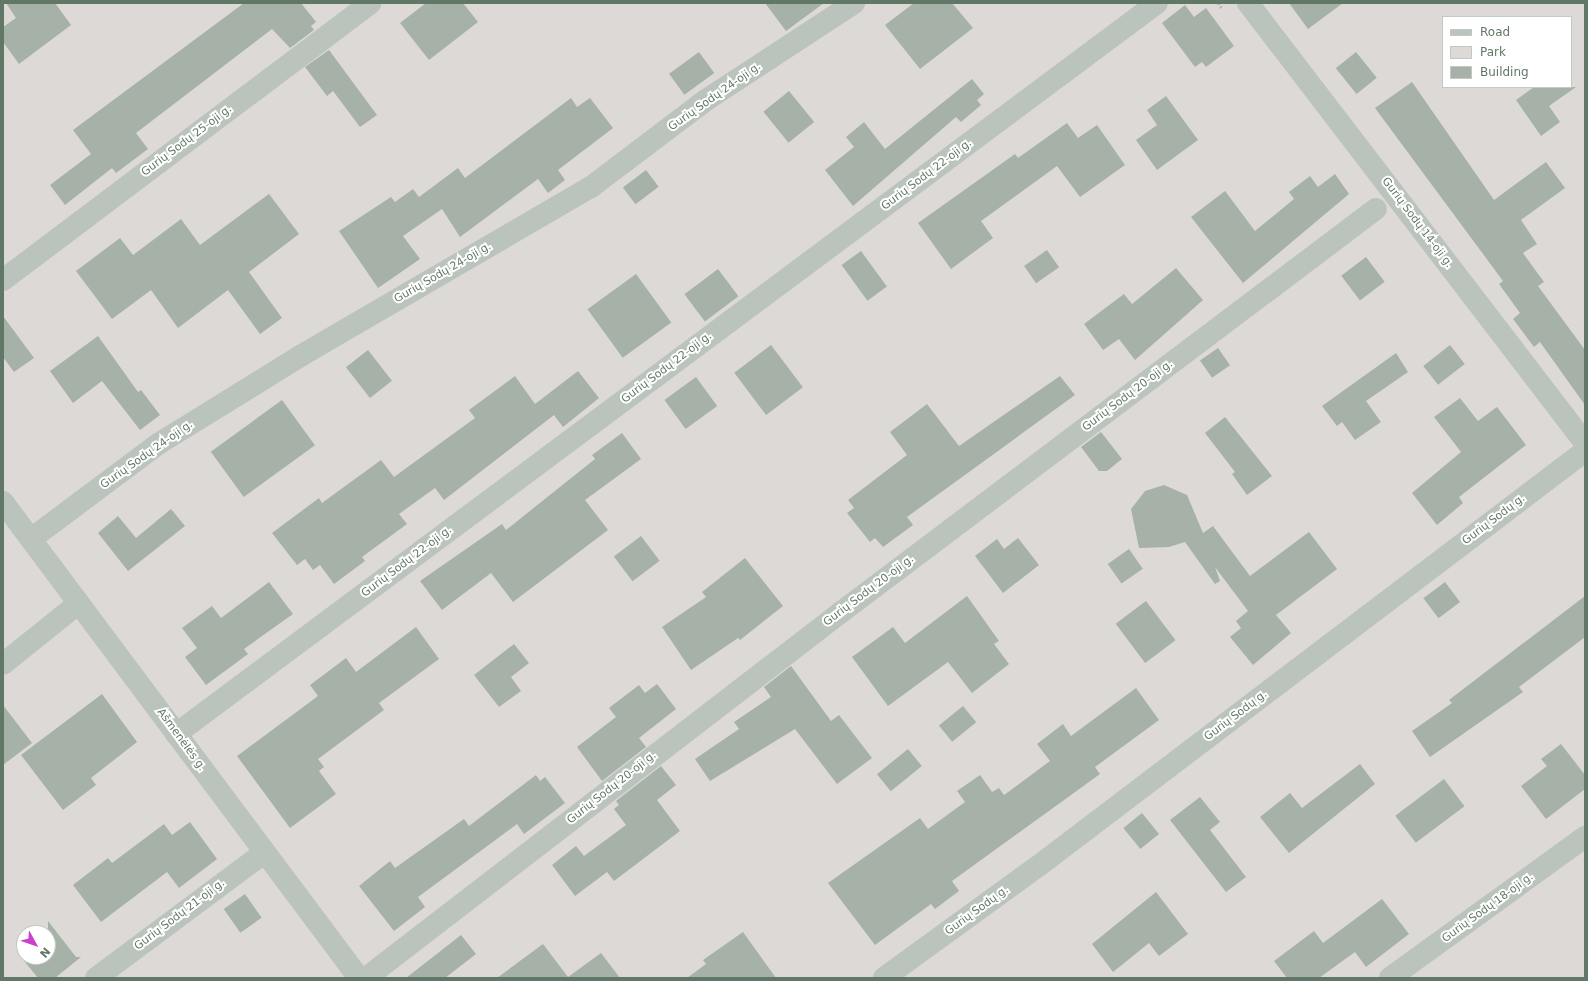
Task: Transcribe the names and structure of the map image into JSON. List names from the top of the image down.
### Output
{
  "streets": {
    "street": [
      "Gurių Sodų 24-oji g.",
      "Gurių Sodų 25-oji g.",
      "Gurių Sodų 22-oji g.",
      "Gurių Sodų 14-oji g.",
      "Gurių Sodų 20-oji g.",
      "Gurių Sodų g.",
      "Ašmenėlės g.",
      "Gurių Sodų 18-oji g.",
      "Gurių Sodų 21-oji g."
    ]
  },
  "crossings": [
    ["Gurių Sodų 24-oji g.", "Ašmenėlės g."],
    ["Gurių Sodų 22-oji g.", "Ašmenėlės g."],
    ["Ašmenėlės g.", "Gurių Sodų 21-oji g."]
  ],
  "legend": ["Road", "Park", "Building"],
  "north": "bottom right"
}
